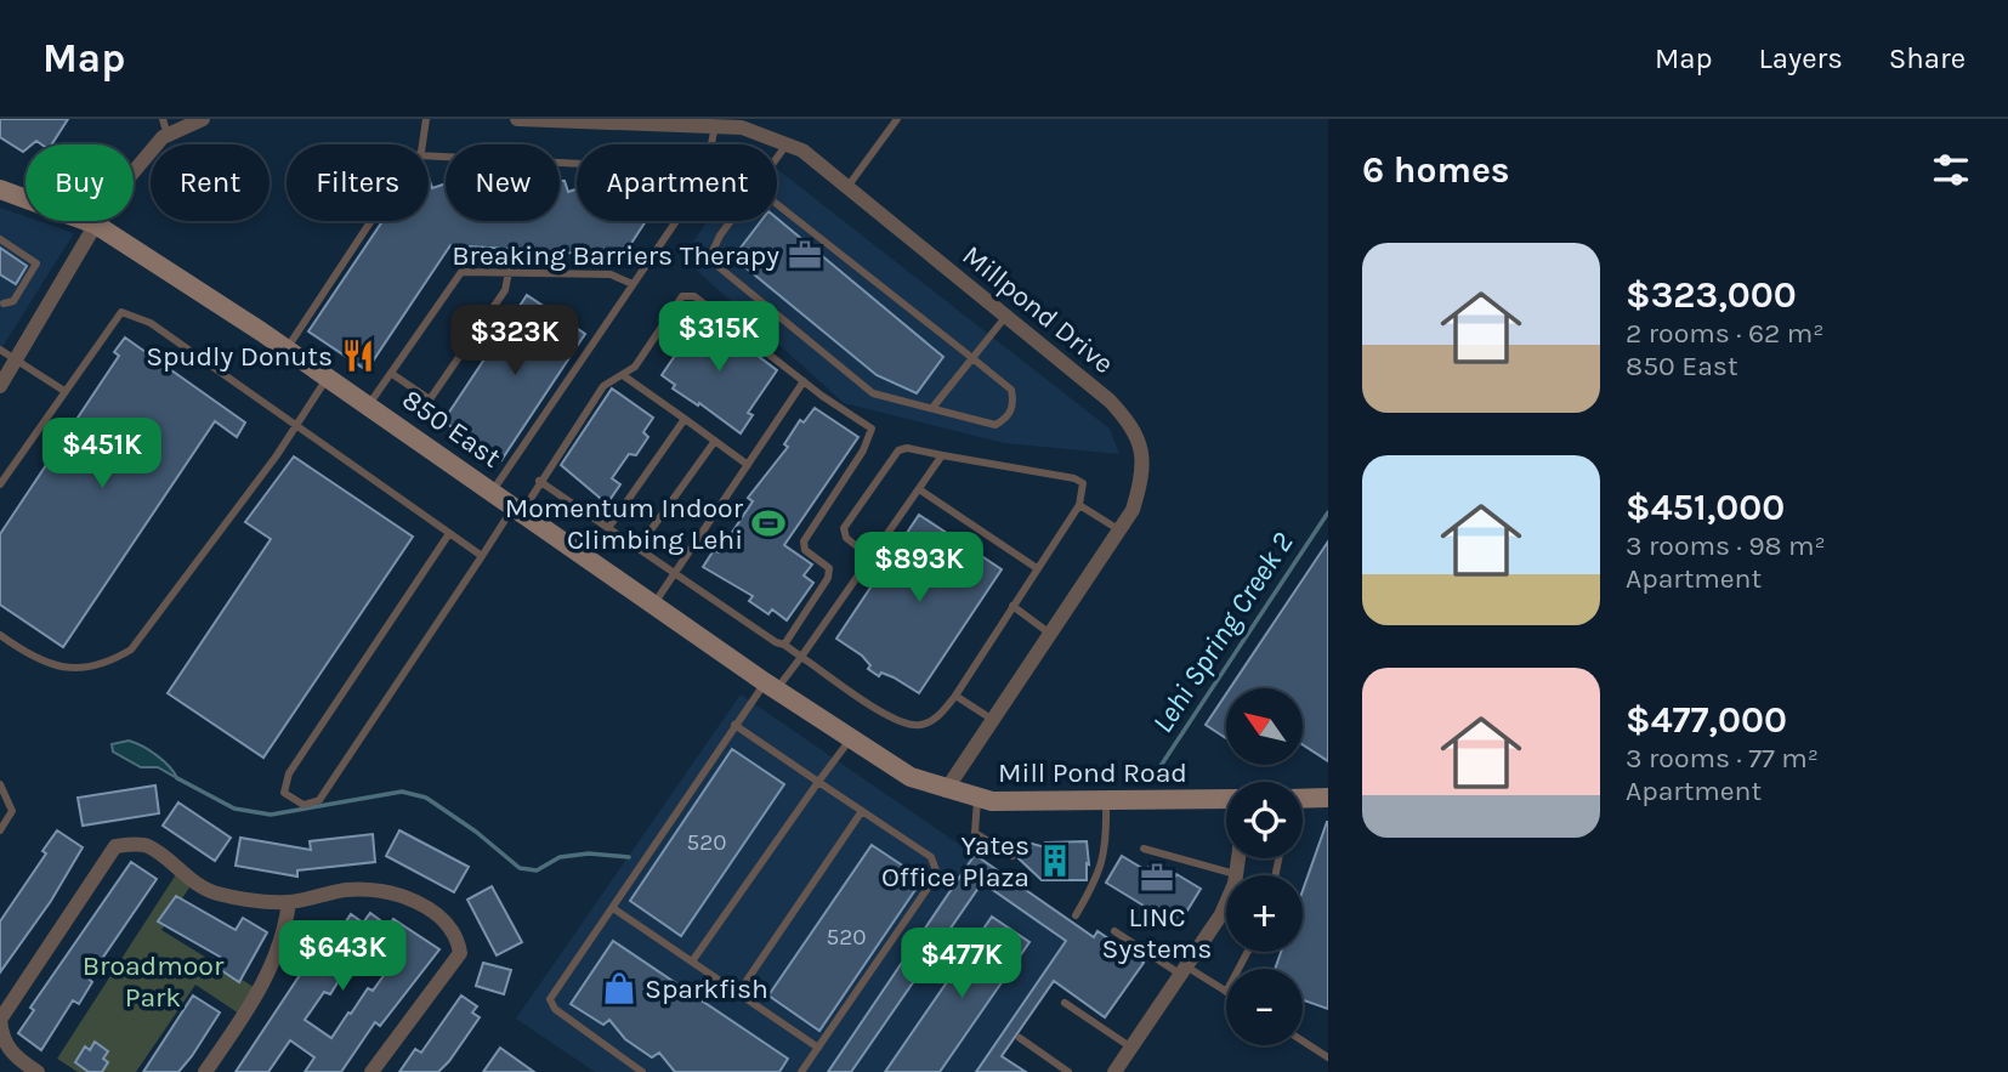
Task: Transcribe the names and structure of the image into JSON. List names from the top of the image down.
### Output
{
  "streets": {
    "main road": ["850 East", "Mill Pond Road"],
    "street": ["Millpond Drive"]
  },
  "crossings": [
    ["Millpond Drive", "850 East"],
    ["Millpond Drive", "Mill Pond Road"],
    ["850 East", "Mill Pond Road"]
  ],
  "water": ["Lehi Spring Creek 2"],
  "parks": ["Broadmoor Park"],
  "places": {
    "office": ["Breaking Barriers Therapy", "LINC Systems"],
    "restaurant": ["Spudly Donuts"],
    "sports": ["Momentum Indoor Climbing Lehi"],
    "building": ["Yates Office Plaza"],
    "shop": ["Sparkfish"]
  },
  "house_numbers": ["520", "520"],
  "north": "top left",
  "page": {
    "header": "Map",
    "nav": ["Map", "Layers", "Share"],
    "heading": "6 homes",
    "chip": [
      "Buy",
      "Rent",
      "Filters",
      "New",
      "Apartment"
    ],
    "list": [
      {
        "name": "$323,000",
        "note": "2 rooms · 62 m² · 850 East"
      },
      {
        "name": "$451,000",
        "note": "3 rooms · 98 m² · Apartment"
      },
      {
        "name": "$477,000",
        "note": "3 rooms · 77 m² · Apartment"
      }
    ],
    "price": [
      "$315K",
      "$323K",
      "$451K",
      "$893K",
      "$643K",
      "$477K"
    ],
    "map_buttons": ["+", "−"]
  }
}
